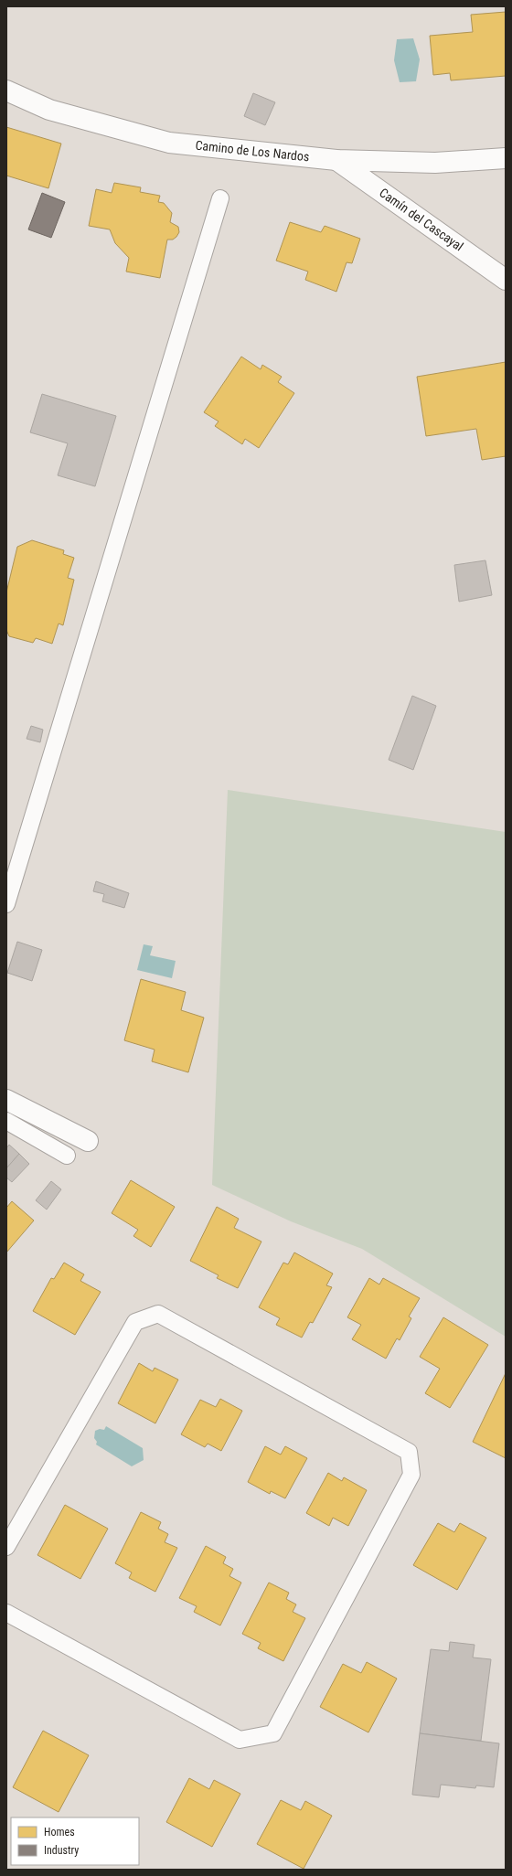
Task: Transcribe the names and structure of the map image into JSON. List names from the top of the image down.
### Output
{
  "streets": {
    "street": ["Camino de Los Nardos", "Camín del Cascayal"]
  },
  "crossings": [
    ["Camino de Los Nardos", "Camín del Cascayal"]
  ],
  "legend": ["Homes", "Industry"]
}
